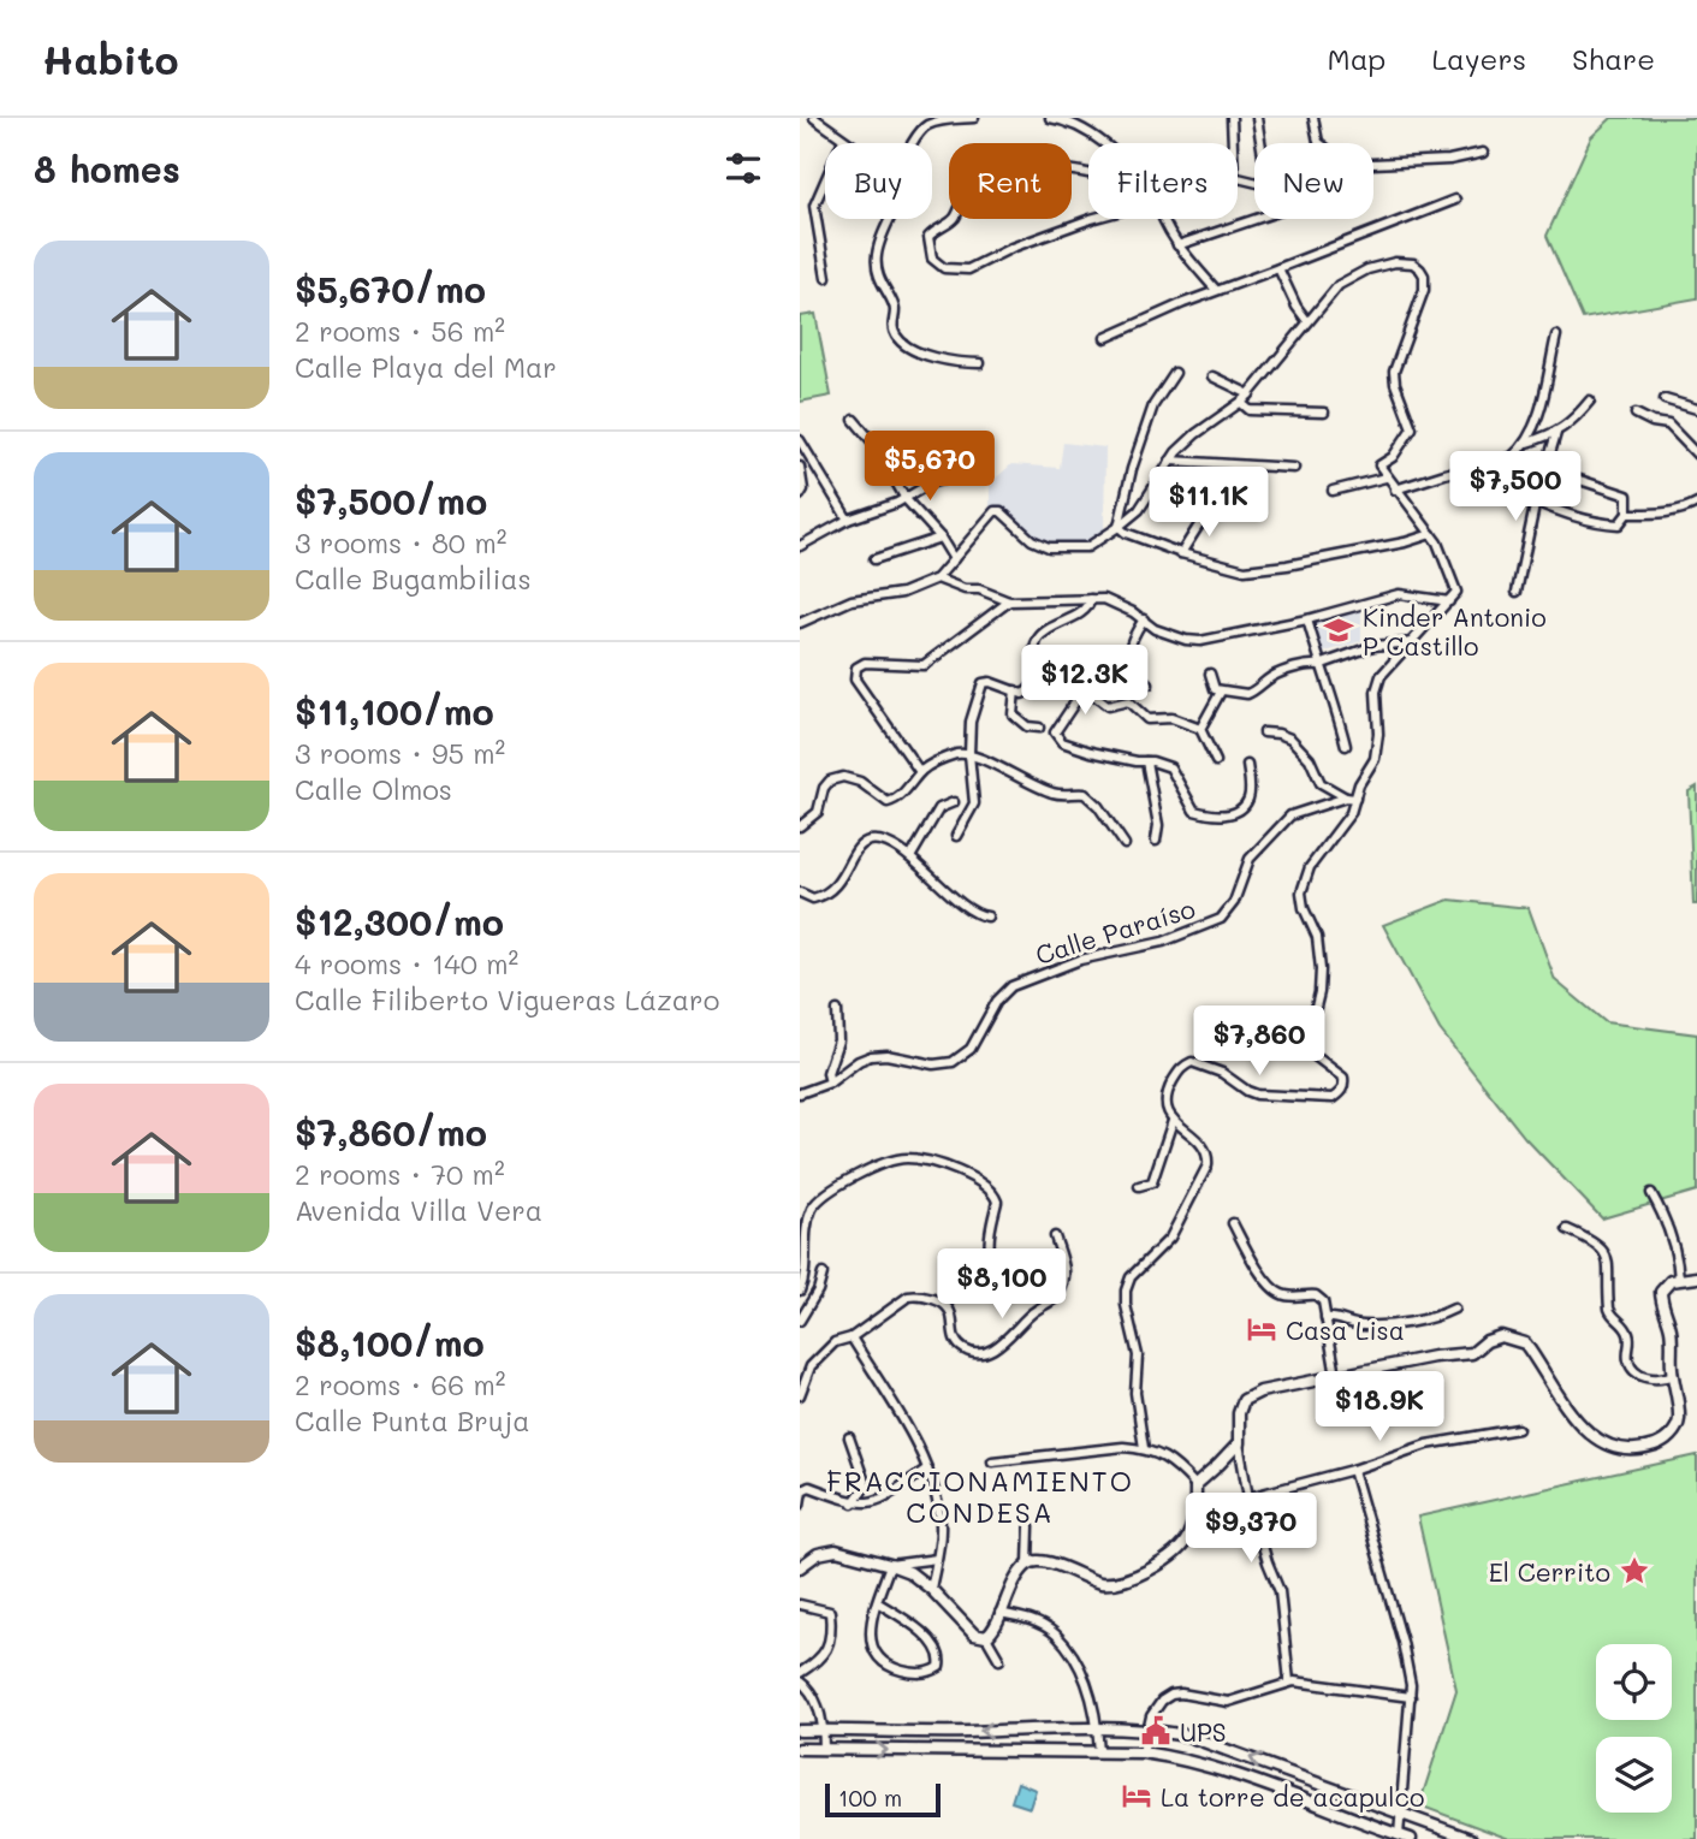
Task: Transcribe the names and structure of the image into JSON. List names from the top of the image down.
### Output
{
  "streets": {
    "street": ["Calle Paraíso"]
  },
  "districts": ["FRACCIONAMIENTO CONDESA"],
  "places": {
    "school or university": ["Kinder Antonio P Castillo"],
    "hotel": ["Casa Lisa", "La torre de acapulco"],
    "place": ["El Cerrito"],
    "public building": ["UPS"]
  },
  "scale_bar": "100 m",
  "page": {
    "header": "Habito",
    "nav": ["Map", "Layers", "Share"],
    "heading": "8 homes",
    "chip": [
      "Buy",
      "Rent",
      "Filters",
      "New"
    ],
    "list": [
      {
        "name": "$5,670/mo",
        "note": "2 rooms · 56 m² · Calle Playa del Mar"
      },
      {
        "name": "$7,500/mo",
        "note": "3 rooms · 80 m² · Calle Bugambilias"
      },
      {
        "name": "$11,100/mo",
        "note": "3 rooms · 95 m² · Calle Olmos"
      },
      {
        "name": "$12,300/mo",
        "note": "4 rooms · 140 m² · Calle Filiberto Vigueras Lázaro"
      },
      {
        "name": "$7,860/mo",
        "note": "2 rooms · 70 m² · Avenida Villa Vera"
      },
      {
        "name": "$8,100/mo",
        "note": "2 rooms · 66 m² · Calle Punta Bruja"
      }
    ],
    "price": [
      "$5,670",
      "$7,500",
      "$11.1K",
      "$12.3K",
      "$7,860",
      "$8,100",
      "$18.9K",
      "$9,370"
    ],
    "scale": "100 m"
  }
}
